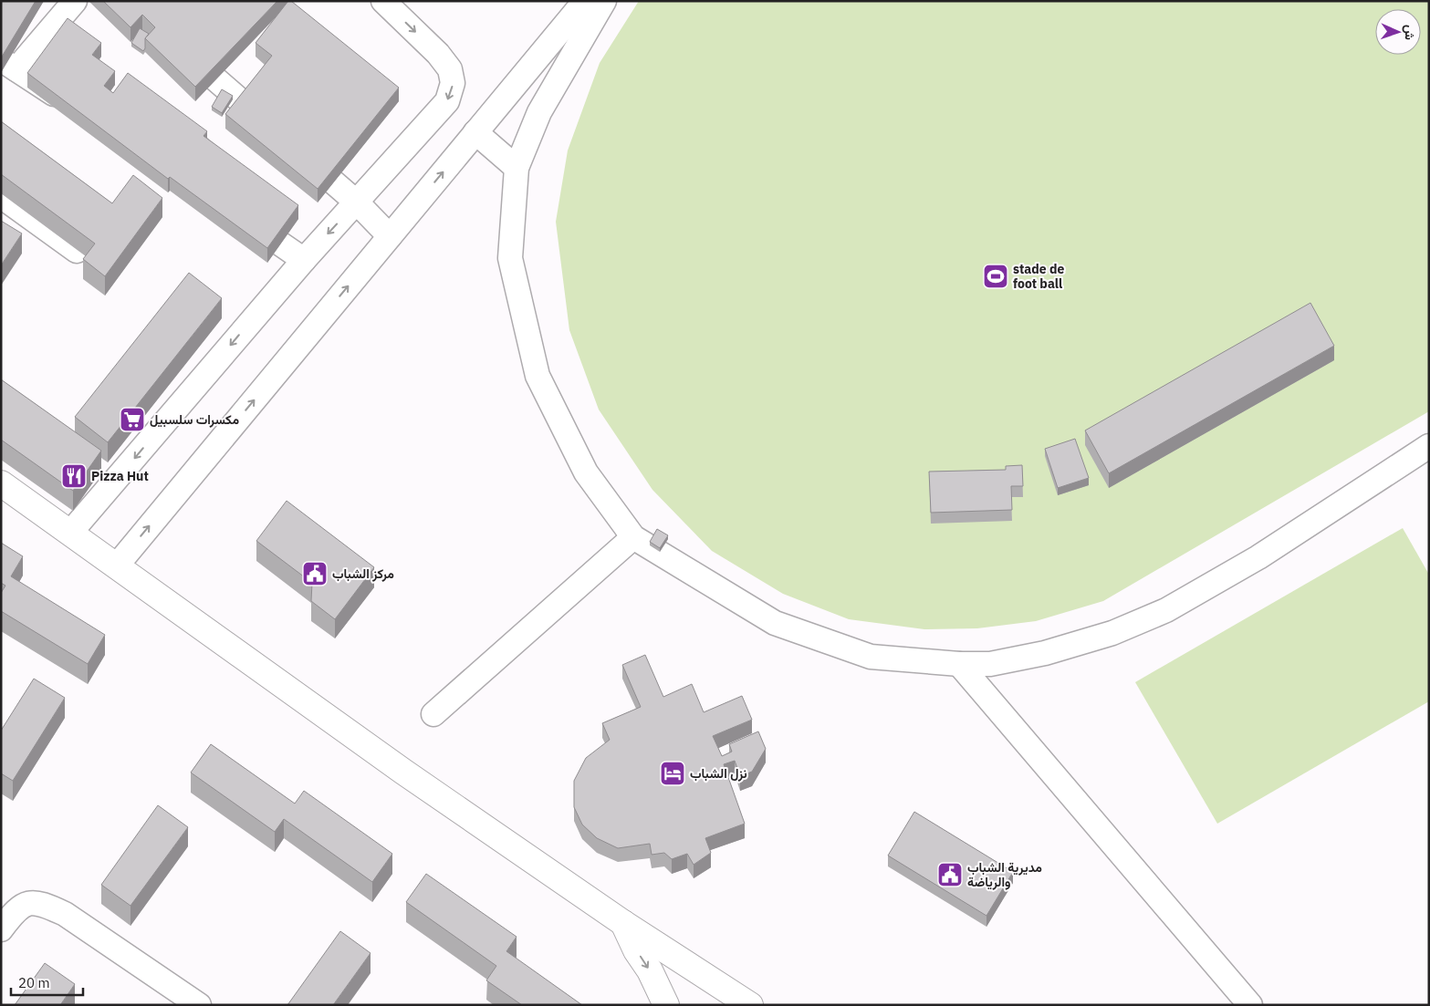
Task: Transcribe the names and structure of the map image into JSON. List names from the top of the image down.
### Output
{
  "places": {
    "sports": ["stade de foot ball"],
    "supermarket": ["مكسرات سلسبيل"],
    "restaurant": ["Pizza Hut"],
    "public building": ["مركز الشباب", "مديرية الشباب والرياضة"],
    "hotel": ["نزل الشباب"]
  },
  "scale_bar": "20 m",
  "north": "right"
}
